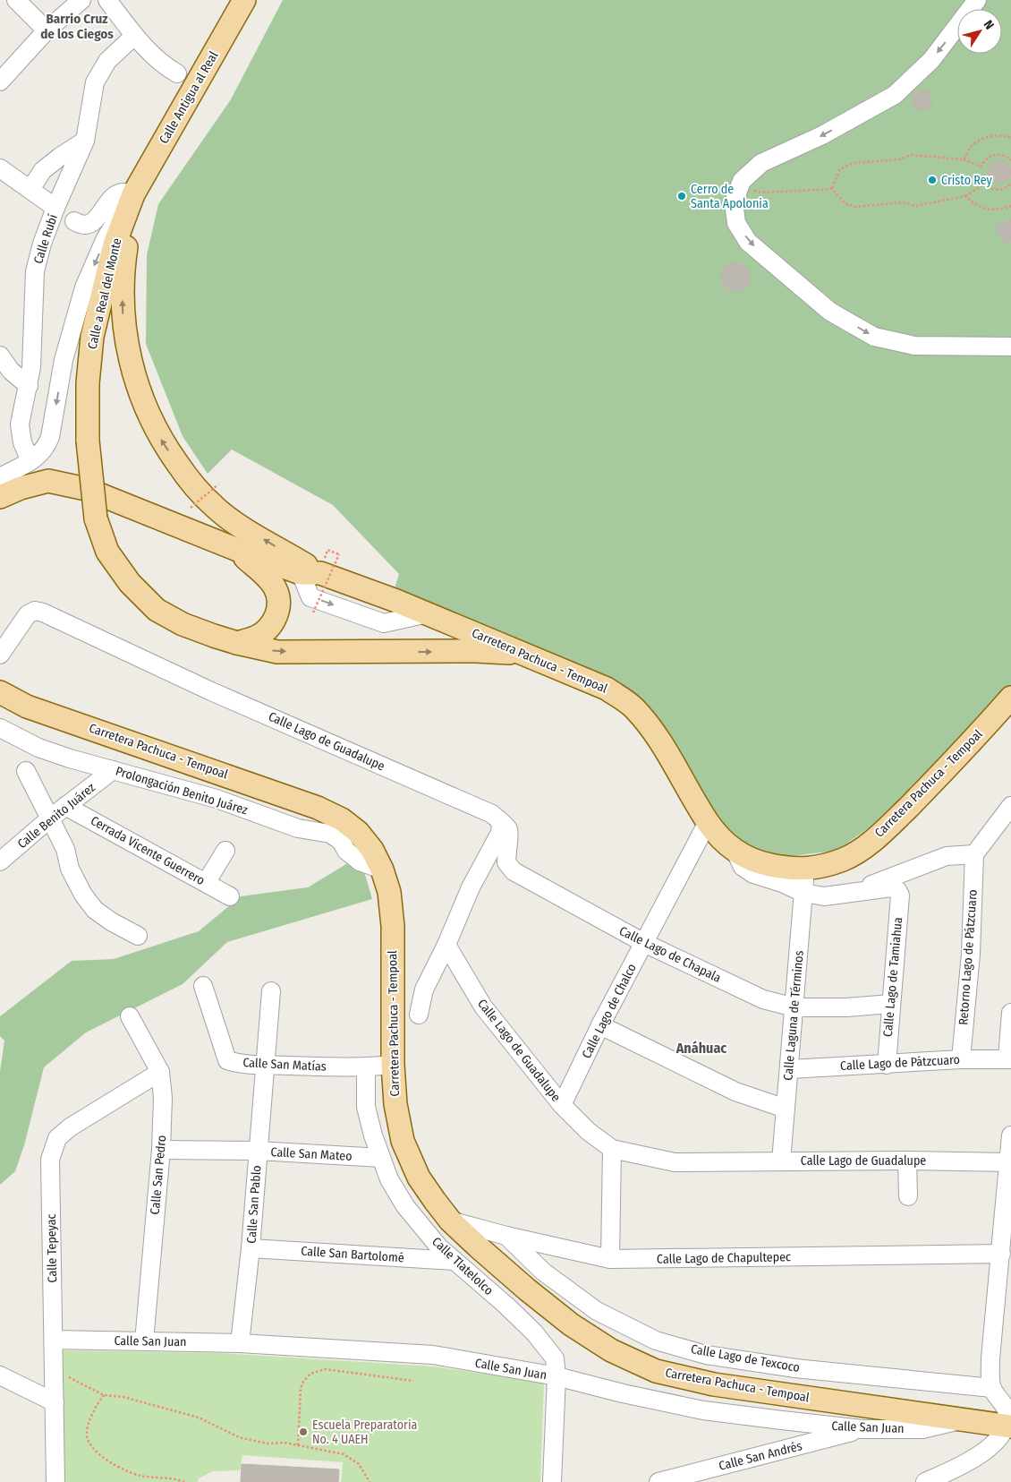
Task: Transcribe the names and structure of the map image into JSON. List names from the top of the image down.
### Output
{
  "streets": {
    "main road": ["Calle Antigua al Real", "Calle a Real del Monte", "Carretera Pachuca - Tempoal"],
    "street": [
      "Calle Rubí",
      "Calle Lago de Guadalupe",
      "Prolongación Benito Juárez",
      "Calle Benito Juárez",
      "Cerrada Vicente Guerrero",
      "Calle Lago de Chapala",
      "Retorno Lago de Pátzcuaro",
      "Calle Lago de Tamiahua",
      "Calle Lago de Chalco",
      "Calle Laguna de Términos",
      "Calle Lago de Pátzcuaro",
      "Calle San Matías",
      "Calle San Mateo",
      "Calle San Pedro",
      "Calle San Pablo",
      "Calle Tepeyac",
      "Calle San Bartolomé",
      "Calle Lago de Chapultepec",
      "Calle Tlatelolco",
      "Calle San Juan",
      "Calle Lago de Texcoco",
      "Calle San Andrés"
    ]
  },
  "crossings": [
    ["Calle Antigua al Real", "Calle a Real del Monte"],
    ["Calle a Real del Monte", "Carretera Pachuca - Tempoal"],
    ["Carretera Pachuca - Tempoal", "Prolongación Benito Juárez"],
    ["Carretera Pachuca - Tempoal", "Calle Lago de Chalco"],
    ["Carretera Pachuca - Tempoal", "Calle Laguna de Términos"],
    ["Carretera Pachuca - Tempoal", "Calle San Matías"],
    ["Carretera Pachuca - Tempoal", "Calle Lago de Chapultepec"],
    ["Carretera Pachuca - Tempoal", "Calle San Juan"],
    ["Calle Lago de Guadalupe", "Calle Lago de Chapala"],
    ["Calle Lago de Guadalupe", "Calle Lago de Chalco"],
    ["Calle Lago de Guadalupe", "Calle Laguna de Términos"],
    ["Prolongación Benito Juárez", "Calle Benito Juárez"],
    ["Calle Benito Juárez", "Cerrada Vicente Guerrero"],
    ["Calle Lago de Chapala", "Calle Lago de Tamiahua"],
    ["Calle Lago de Chapala", "Calle Lago de Chalco"],
    ["Calle Lago de Chapala", "Calle Laguna de Términos"],
    ["Retorno Lago de Pátzcuaro", "Calle Lago de Pátzcuaro"],
    ["Calle Lago de Tamiahua", "Calle Lago de Pátzcuaro"],
    ["Calle Laguna de Términos", "Calle Lago de Pátzcuaro"],
    ["Calle San Matías", "Calle San Pablo"],
    ["Calle San Matías", "Calle Tlatelolco"],
    ["Calle San Mateo", "Calle San Pedro"],
    ["Calle San Mateo", "Calle San Pablo"],
    ["Calle San Mateo", "Calle Tlatelolco"],
    ["Calle San Pedro", "Calle Tepeyac"],
    ["Calle San Pedro", "Calle San Juan"],
    ["Calle San Pablo", "Calle San Bartolomé"],
    ["Calle San Pablo", "Calle San Juan"],
    ["Calle Tepeyac", "Calle San Juan"],
    ["Calle San Bartolomé", "Calle Tlatelolco"],
    ["Calle Lago de Chapultepec", "Calle Lago de Texcoco"],
    ["Calle Tlatelolco", "Calle San Juan"],
    ["Calle San Juan", "Calle San Andrés"]
  ],
  "districts": ["Barrio Cruz de los Ciegos", "Anáhuac"],
  "places": ["Cristo Rey", "Cerro de Santa Apolonia", "Escuela Preparatoria No. 4 UAEH"],
  "north": "top right"
}
